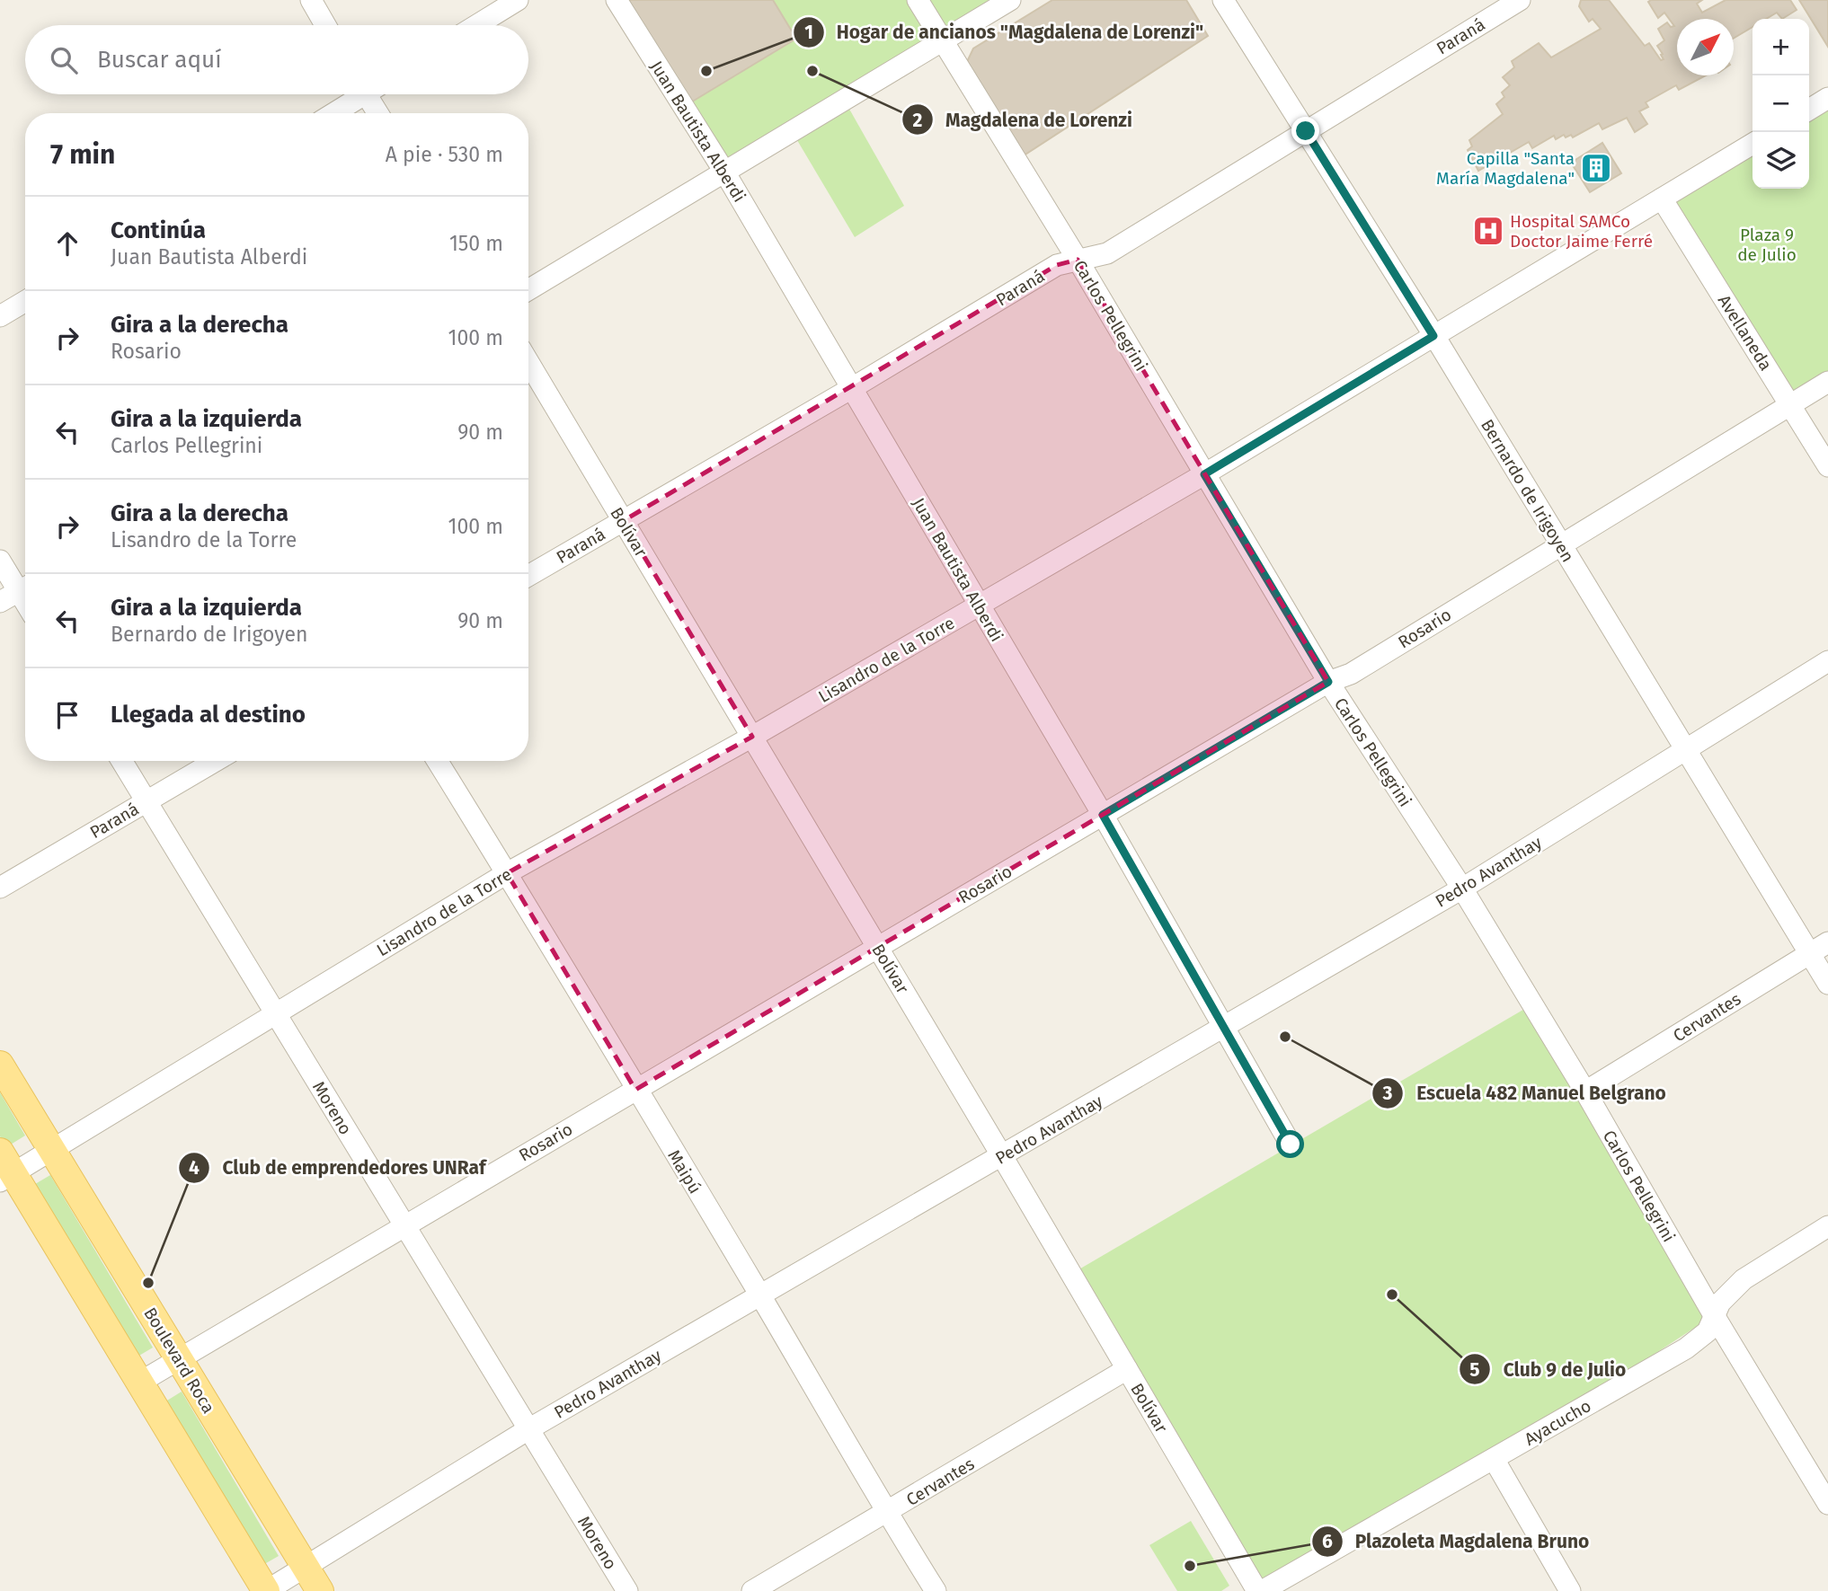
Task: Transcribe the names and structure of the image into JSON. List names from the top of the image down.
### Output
{
  "streets": {
    "main road": ["Boulevard Roca"],
    "street": [
      "Paraná",
      "Juan Bautista Alberdi",
      "Carlos Pellegrini",
      "Avellaneda",
      "Bernardo de Irigoyen",
      "Bolívar",
      "Rosario",
      "Lisandro de la Torre",
      "Pedro Avanthay",
      "Cervantes",
      "Moreno",
      "Maipú",
      "Ayacucho"
    ]
  },
  "crossings": [
    ["Paraná", "Juan Bautista Alberdi"],
    ["Paraná", "Carlos Pellegrini"],
    ["Paraná", "Bernardo de Irigoyen"],
    ["Paraná", "Bolívar"],
    ["Paraná", "Moreno"],
    ["Juan Bautista Alberdi", "Rosario"],
    ["Juan Bautista Alberdi", "Lisandro de la Torre"],
    ["Juan Bautista Alberdi", "Pedro Avanthay"],
    ["Carlos Pellegrini", "Rosario"],
    ["Carlos Pellegrini", "Lisandro de la Torre"],
    ["Carlos Pellegrini", "Pedro Avanthay"],
    ["Carlos Pellegrini", "Cervantes"],
    ["Carlos Pellegrini", "Ayacucho"],
    ["Avellaneda", "Rosario"],
    ["Avellaneda", "Lisandro de la Torre"],
    ["Bernardo de Irigoyen", "Rosario"],
    ["Bernardo de Irigoyen", "Lisandro de la Torre"],
    ["Bernardo de Irigoyen", "Pedro Avanthay"],
    ["Bernardo de Irigoyen", "Cervantes"],
    ["Bolívar", "Rosario"],
    ["Bolívar", "Lisandro de la Torre"],
    ["Bolívar", "Pedro Avanthay"],
    ["Bolívar", "Cervantes"],
    ["Bolívar", "Ayacucho"],
    ["Rosario", "Moreno"],
    ["Rosario", "Maipú"],
    ["Rosario", "Boulevard Roca"],
    ["Lisandro de la Torre", "Moreno"],
    ["Lisandro de la Torre", "Maipú"],
    ["Lisandro de la Torre", "Boulevard Roca"],
    ["Pedro Avanthay", "Moreno"],
    ["Pedro Avanthay", "Maipú"],
    ["Pedro Avanthay", "Boulevard Roca"],
    ["Cervantes", "Maipú"]
  ],
  "parks": ["Plaza 9 de Julio"],
  "places": {
    "other": [
      "Hogar de ancianos \"Magdalena de Lorenzi\"",
      "Magdalena de Lorenzi",
      "Escuela 482 Manuel Belgrano",
      "Club de emprendedores UNRaf",
      "Club 9 de Julio",
      "Plazoleta Magdalena Bruno"
    ],
    "building": ["Capilla \"Santa María Magdalena\""],
    "hospital": ["Hospital SAMCo Doctor Jaime Ferré"]
  },
  "north": "top right",
  "page": {
    "map_buttons": ["+", "−"],
    "search": "Buscar aquí",
    "heading": ["7 min", "A pie · 530 m"],
    "list": [
      ["Continúa", "Juan Bautista Alberdi", "150 m"],
      ["Gira a la derecha", "Rosario", "100 m"],
      ["Gira a la izquierda", "Carlos Pellegrini", "90 m"],
      ["Gira a la derecha", "Lisandro de la Torre", "100 m"],
      ["Gira a la izquierda", "Bernardo de Irigoyen", "90 m"],
      "Llegada al destino"
    ]
  }
}
